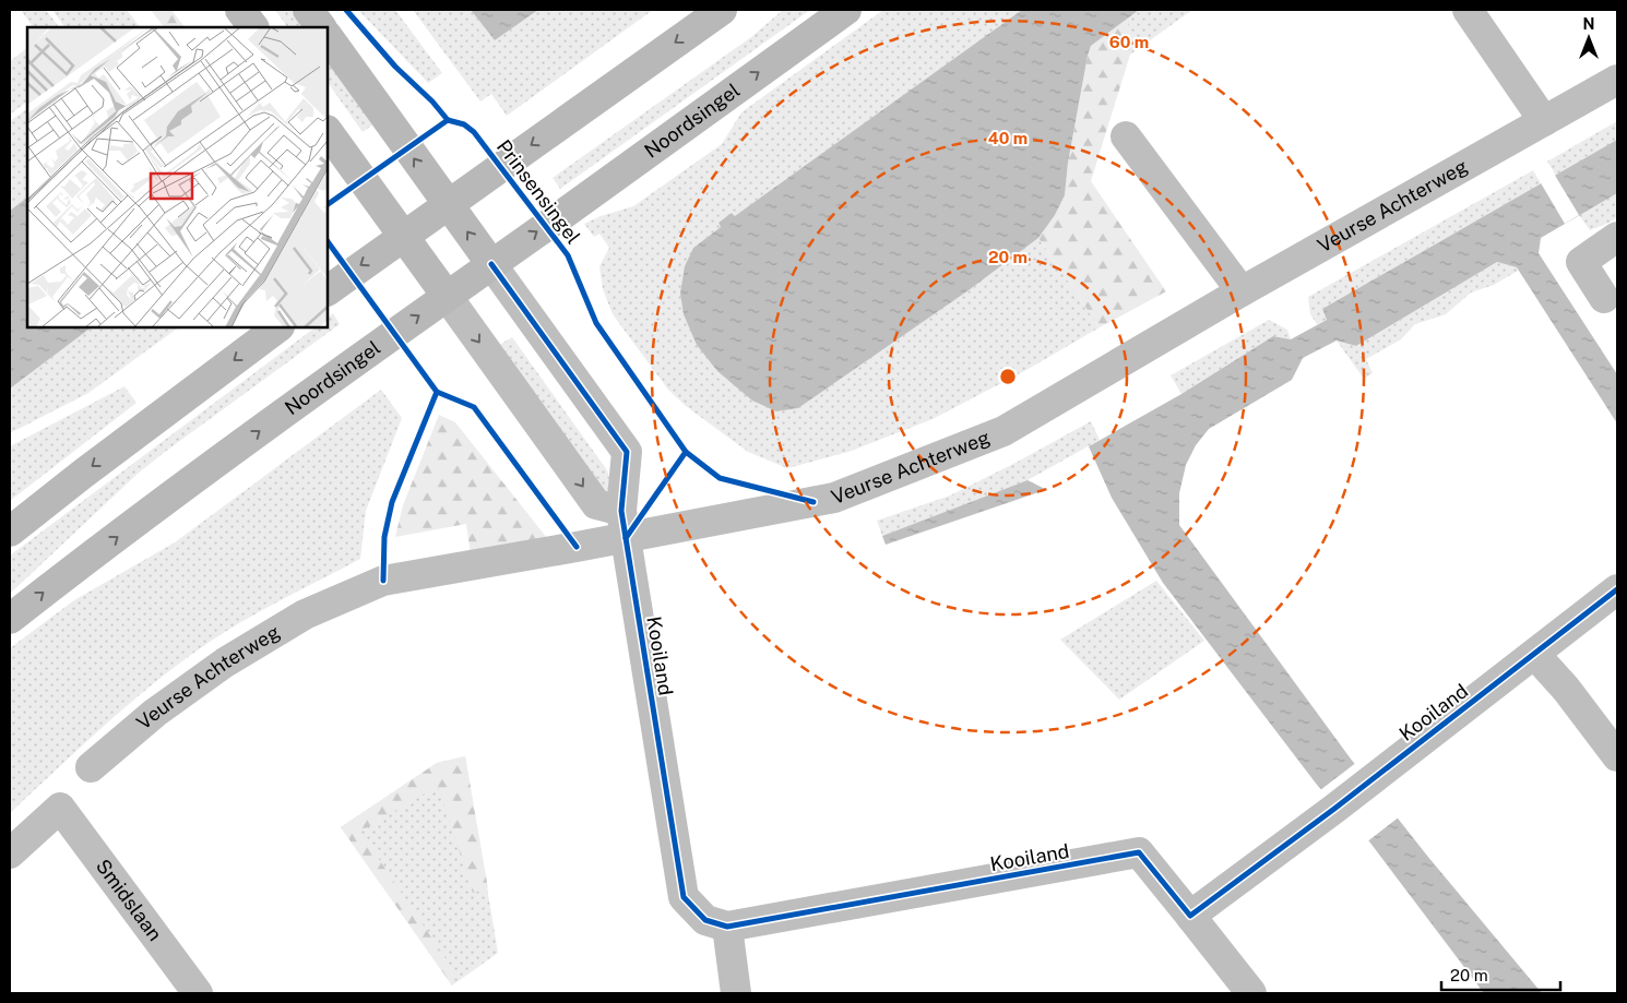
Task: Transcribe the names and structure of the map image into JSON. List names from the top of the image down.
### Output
{
  "streets": {
    "main road": ["Noordsingel"],
    "street": ["Veurse Achterweg", "Kooiland", "Smidslaan"],
    "cycle path": ["Prinsensingel"]
  },
  "crossings": [
    ["Veurse Achterweg", "Kooiland"]
  ],
  "scale_bar": "20 m",
  "north": "top",
  "rings": ["60 m", "40 m", "20 m"]
}
